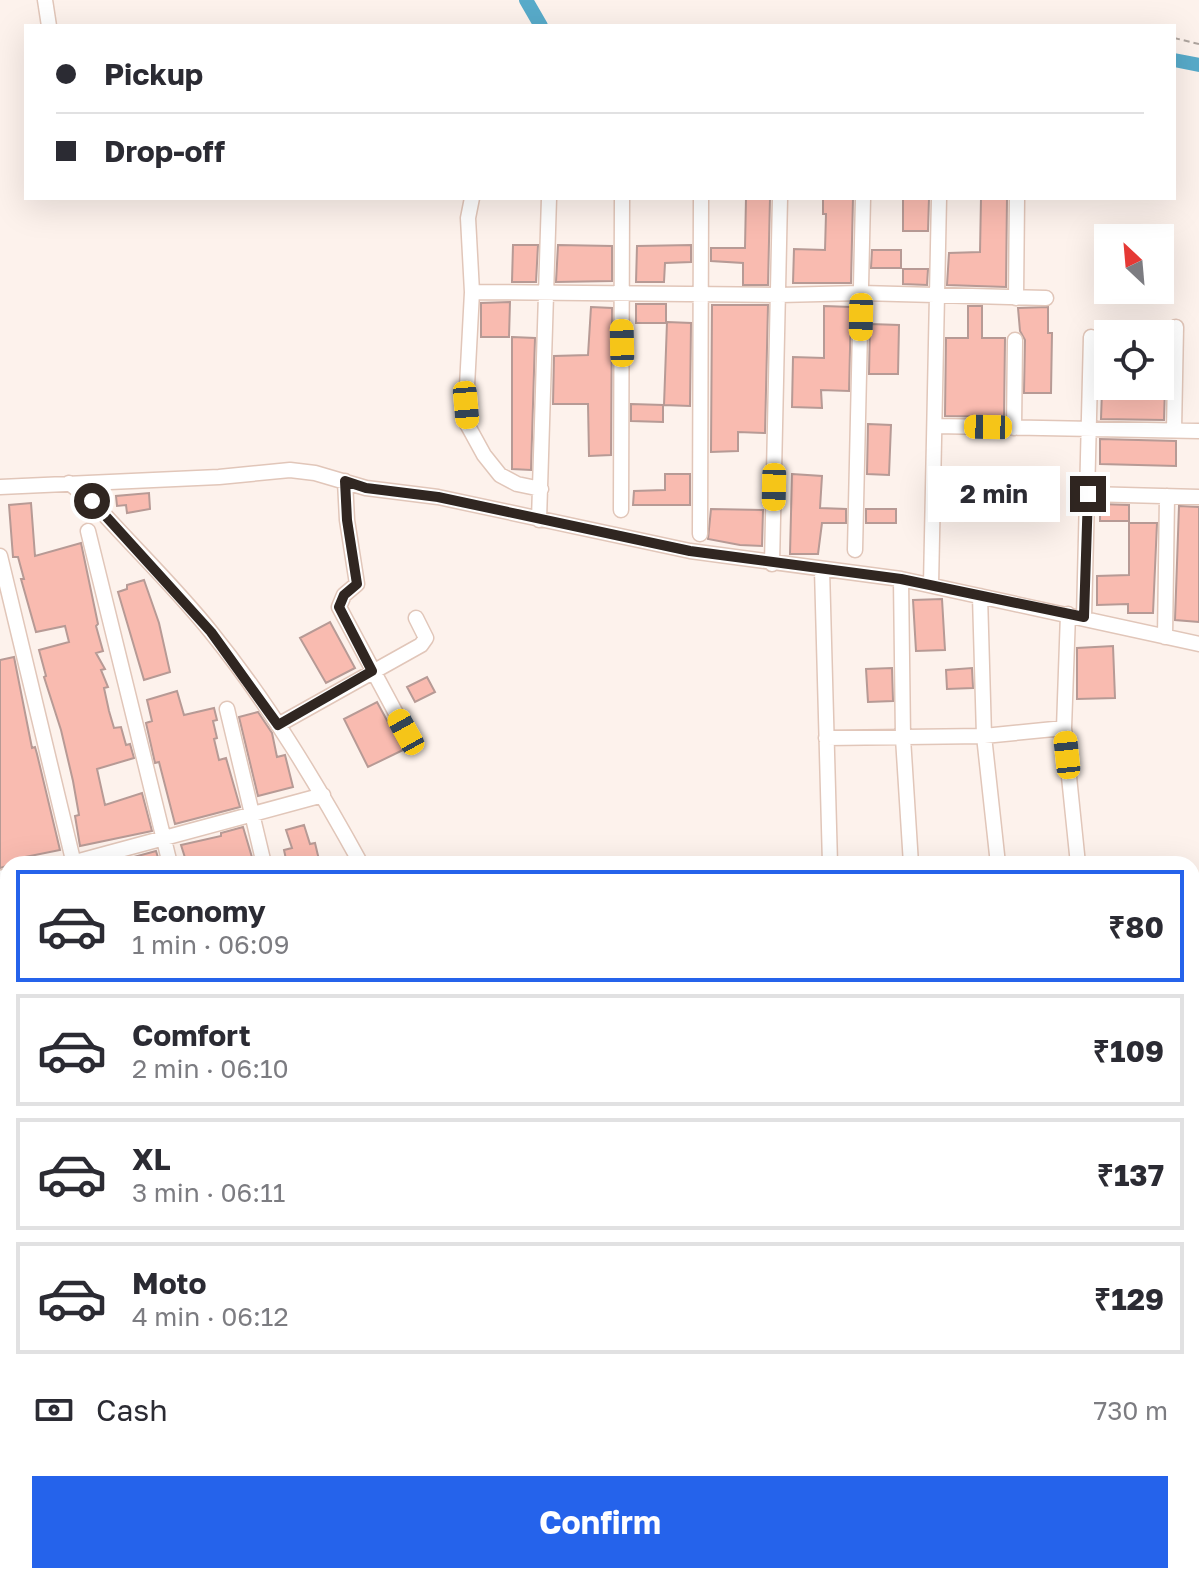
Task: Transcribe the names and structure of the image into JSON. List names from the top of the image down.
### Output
{
  "north": "top left",
  "page": {
    "banner": ["Pickup", "Drop-off"],
    "bubble": "2 min",
    "list": [
      {
        "name": "Economy",
        "note": "1 min · 06:09",
        "value": "₹80"
      },
      {
        "name": "Comfort",
        "note": "2 min · 06:10",
        "value": "₹109"
      },
      {
        "name": "XL",
        "note": "3 min · 06:11",
        "value": "₹137"
      },
      {
        "name": "Moto",
        "note": "4 min · 06:12",
        "value": "₹129"
      }
    ],
    "pay": ["Cash", "730 m"],
    "buttons": "Confirm"
  }
}
